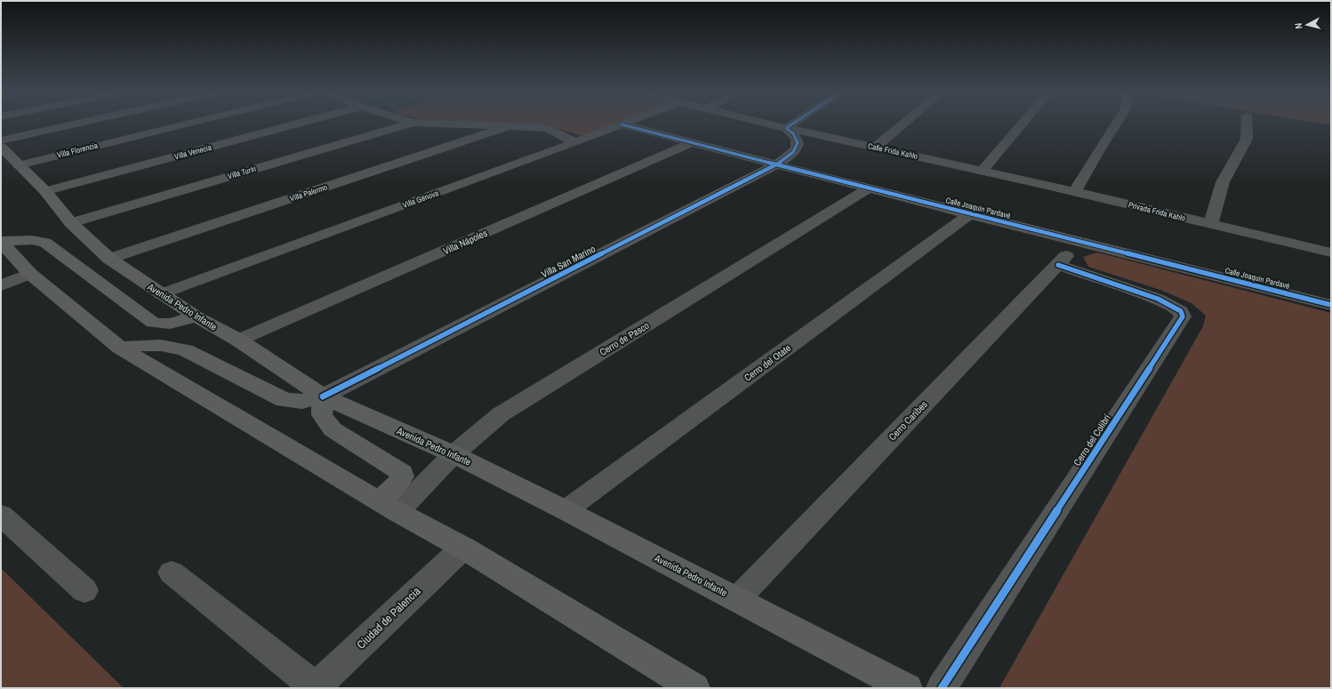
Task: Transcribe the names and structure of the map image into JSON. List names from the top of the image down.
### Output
{
  "streets": {
    "main road": ["Avenida Pedro Infante"],
    "street": [
      "Villa Florencia",
      "Calle Frida Kahlo",
      "Villa Venecia",
      "Villa Turín",
      "Villa Palermo",
      "Villa Génova",
      "Calle Joaquín Pardavé",
      "Privada Frida Kahlo",
      "Villa Nápoles",
      "Villa San Marino",
      "Cerro de Pasco",
      "Cerro del Otate",
      "Cerro Caribes",
      "Cerro del Colibrí",
      "Ciudad de Palencia"
    ]
  },
  "crossings": [
    ["Villa Florencia", "Avenida Pedro Infante"],
    ["Calle Frida Kahlo", "Privada Frida Kahlo"],
    ["Calle Frida Kahlo", "Villa San Marino"],
    ["Villa Venecia", "Avenida Pedro Infante"],
    ["Villa Turín", "Avenida Pedro Infante"],
    ["Villa Palermo", "Avenida Pedro Infante"],
    ["Villa Génova", "Calle Joaquín Pardavé"],
    ["Villa Génova", "Avenida Pedro Infante"],
    ["Calle Joaquín Pardavé", "Villa Nápoles"],
    ["Calle Joaquín Pardavé", "Villa San Marino"],
    ["Calle Joaquín Pardavé", "Cerro de Pasco"],
    ["Calle Joaquín Pardavé", "Cerro del Otate"],
    ["Calle Joaquín Pardavé", "Cerro Caribes"],
    ["Villa Nápoles", "Avenida Pedro Infante"],
    ["Villa San Marino", "Avenida Pedro Infante"],
    ["Avenida Pedro Infante", "Cerro de Pasco"],
    ["Avenida Pedro Infante", "Cerro del Otate"],
    ["Avenida Pedro Infante", "Cerro Caribes"],
    ["Cerro Caribes", "Cerro del Colibrí"]
  ],
  "north": "left"
}
